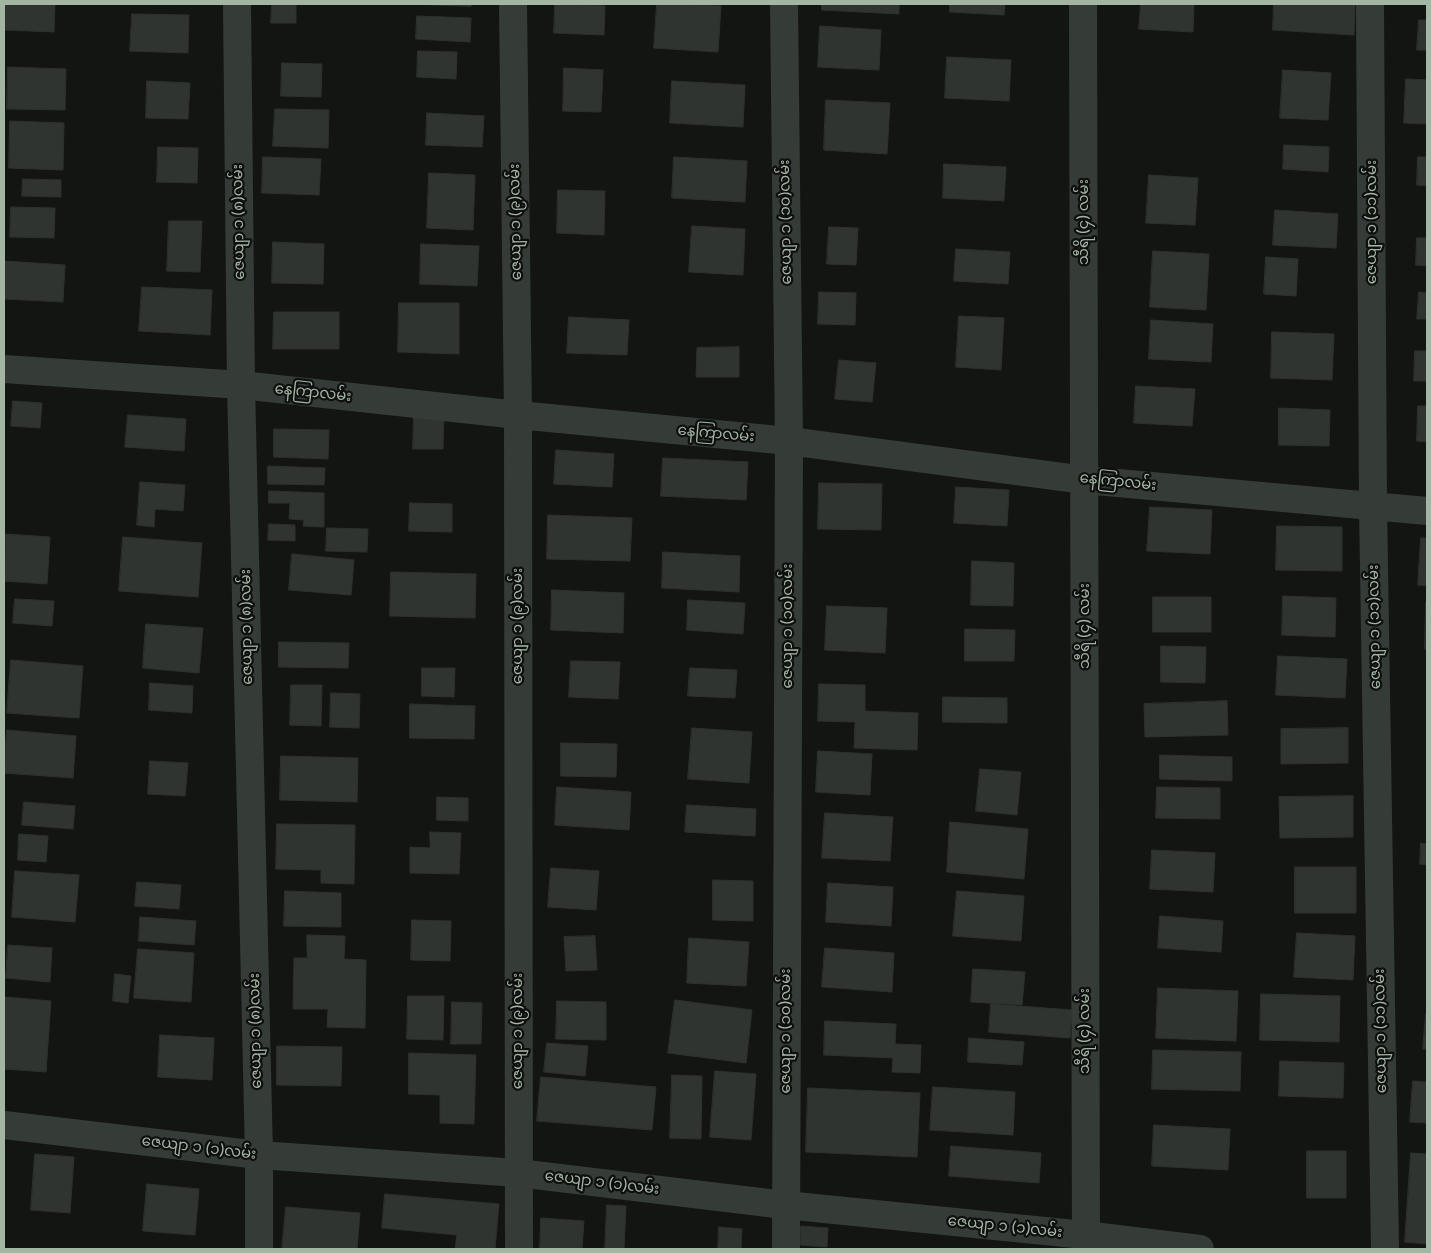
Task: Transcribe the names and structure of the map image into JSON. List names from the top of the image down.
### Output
{
  "streets": {
    "street": [
      "ဇေယျာ ၁ (၈)လမ်း",
      "ဇေယျာ ၁ (၉)လမ်း",
      "ဇေယျာ ၁ (၁၀)လမ်း",
      "သီရိ (၄) လမ်း",
      "ဇေယျာ ၁ (၁၁)လမ်း",
      "နေကြာလမ်း",
      "ဇေယျာ ၁ (၁)လမ်း"
    ]
  },
  "crossings": [
    ["ဇေယျာ ၁ (၈)လမ်း", "နေကြာလမ်း"],
    ["ဇေယျာ ၁ (၈)လမ်း", "ဇေယျာ ၁ (၁)လမ်း"],
    ["ဇေယျာ ၁ (၉)လမ်း", "နေကြာလမ်း"],
    ["ဇေယျာ ၁ (၉)လမ်း", "ဇေယျာ ၁ (၁)လမ်း"],
    ["ဇေယျာ ၁ (၁၀)လမ်း", "နေကြာလမ်း"],
    ["ဇေယျာ ၁ (၁၀)လမ်း", "ဇေယျာ ၁ (၁)လမ်း"],
    ["သီရိ (၄) လမ်း", "နေကြာလမ်း"],
    ["သီရိ (၄) လမ်း", "ဇေယျာ ၁ (၁)လမ်း"],
    ["ဇေယျာ ၁ (၁၁)လမ်း", "နေကြာလမ်း"]
  ]
}
